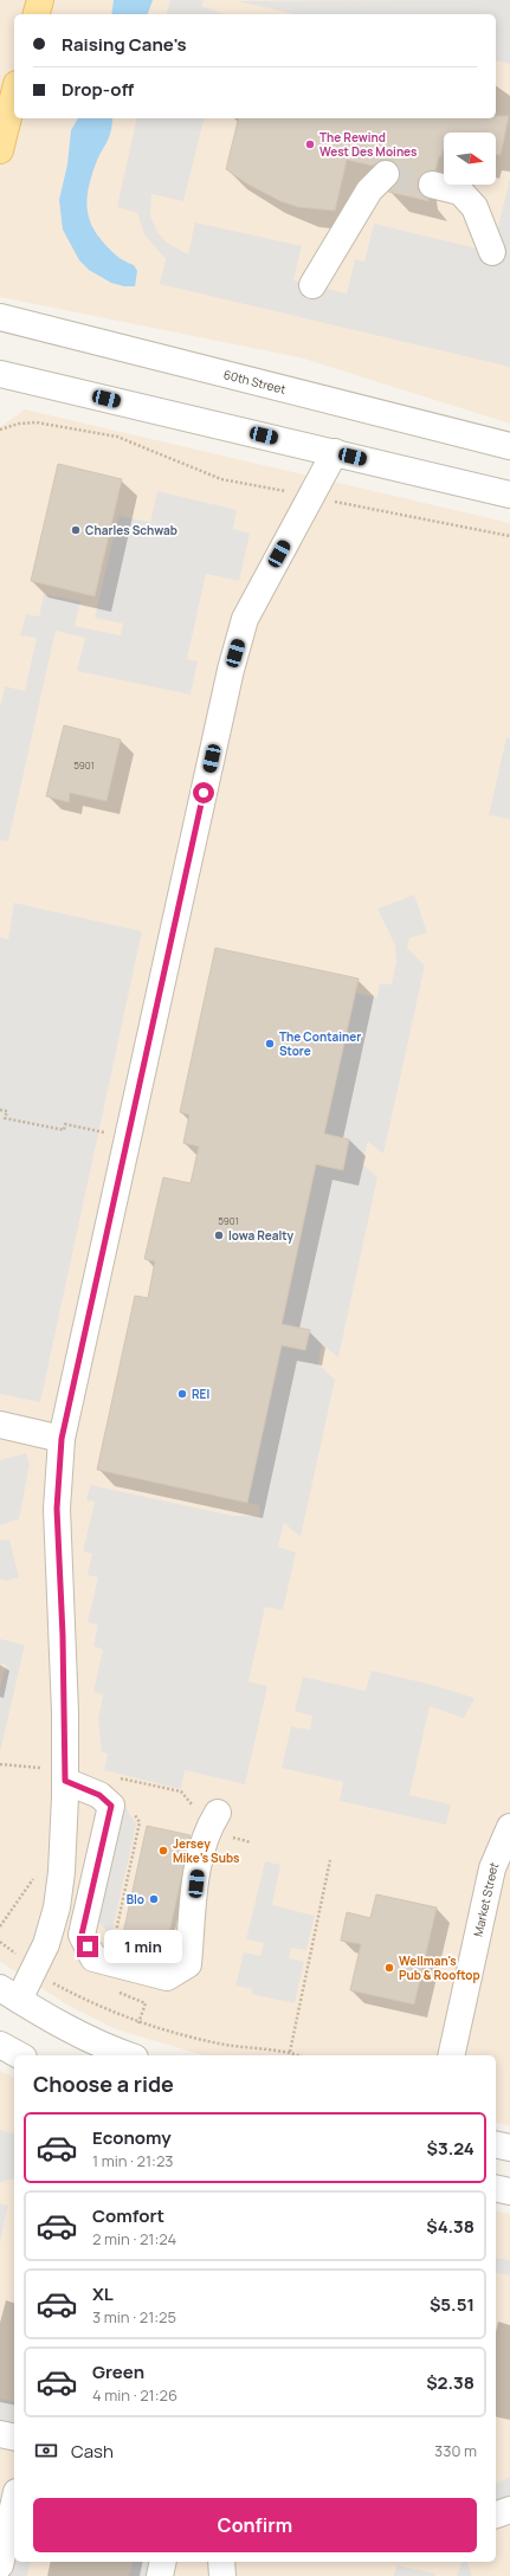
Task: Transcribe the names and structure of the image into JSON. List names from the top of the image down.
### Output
{
  "streets": {
    "street": ["60th Street", "Market Street"]
  },
  "places": [
    "The Rewind West Des Moines",
    "Charles Schwab",
    "The Container Store",
    "Iowa Realty",
    "REI",
    "Jersey Mike's Subs",
    "Blo",
    "Wellman's Pub & Rooftop"
  ],
  "house_numbers": ["5901", "5901"],
  "north": "right",
  "page": {
    "banner": ["Raising Cane's", "Drop-off"],
    "bubble": "1 min",
    "heading": "Choose a ride",
    "list": [
      {
        "name": "Economy",
        "note": "1 min · 21:23",
        "value": "$3.24"
      },
      {
        "name": "Comfort",
        "note": "2 min · 21:24",
        "value": "$4.38"
      },
      {
        "name": "XL",
        "note": "3 min · 21:25",
        "value": "$5.51"
      },
      {
        "name": "Green",
        "note": "4 min · 21:26",
        "value": "$2.38"
      }
    ],
    "pay": ["Cash", "330 m"],
    "buttons": "Confirm"
  }
}
